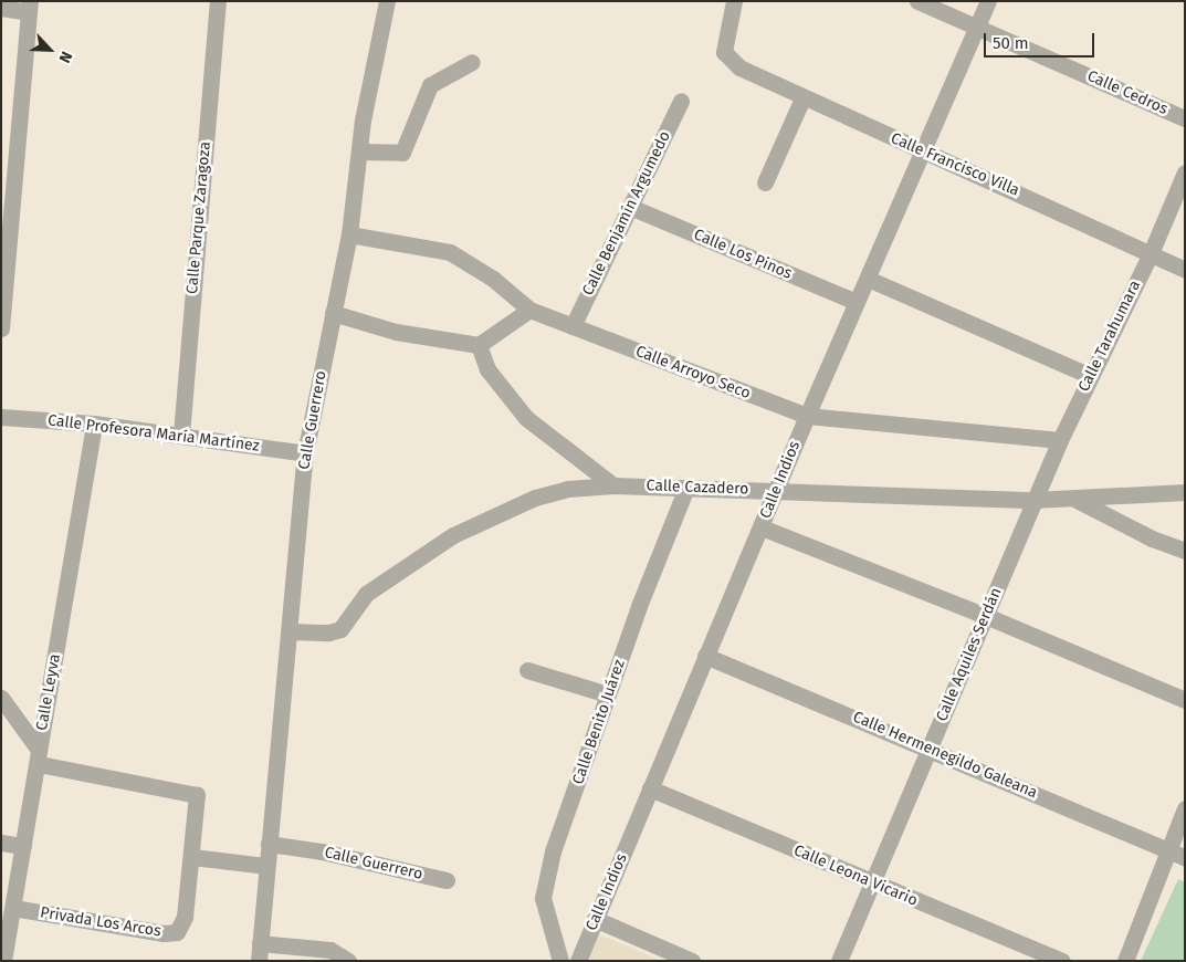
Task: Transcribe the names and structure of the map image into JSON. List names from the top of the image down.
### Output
{
  "streets": {
    "street": [
      "Calle Cedros",
      "Calle Francisco Villa",
      "Calle Benjamín Argumedo",
      "Calle Parque Zaragoza",
      "Calle Los Pinos",
      "Calle Tarahumara",
      "Calle Arroyo Seco",
      "Calle Guerrero",
      "Calle Profesora María Martínez",
      "Calle Indios",
      "Calle Cazadero",
      "Calle Aquiles Serdán",
      "Calle Leyva",
      "Calle Benito Juárez",
      "Calle Hermenegildo Galeana",
      "Calle Leona Vicario",
      "Privada Los Arcos"
    ]
  },
  "crossings": [
    ["Calle Cedros", "Calle Indios"],
    ["Calle Francisco Villa", "Calle Tarahumara"],
    ["Calle Francisco Villa", "Calle Indios"],
    ["Calle Benjamín Argumedo", "Calle Los Pinos"],
    ["Calle Benjamín Argumedo", "Calle Arroyo Seco"],
    ["Calle Parque Zaragoza", "Calle Profesora María Martínez"],
    ["Calle Los Pinos", "Calle Indios"],
    ["Calle Tarahumara", "Calle Arroyo Seco"],
    ["Calle Tarahumara", "Calle Cazadero"],
    ["Calle Tarahumara", "Calle Aquiles Serdán"],
    ["Calle Arroyo Seco", "Calle Guerrero"],
    ["Calle Arroyo Seco", "Calle Indios"],
    ["Calle Guerrero", "Calle Profesora María Martínez"],
    ["Calle Guerrero", "Calle Cazadero"],
    ["Calle Profesora María Martínez", "Calle Leyva"],
    ["Calle Indios", "Calle Cazadero"],
    ["Calle Indios", "Calle Hermenegildo Galeana"],
    ["Calle Indios", "Calle Leona Vicario"],
    ["Calle Cazadero", "Calle Aquiles Serdán"],
    ["Calle Cazadero", "Calle Benito Juárez"],
    ["Calle Aquiles Serdán", "Calle Hermenegildo Galeana"],
    ["Calle Aquiles Serdán", "Calle Leona Vicario"],
    ["Calle Leyva", "Privada Los Arcos"]
  ],
  "scale_bar": "50 m",
  "north": "bottom right"
}
